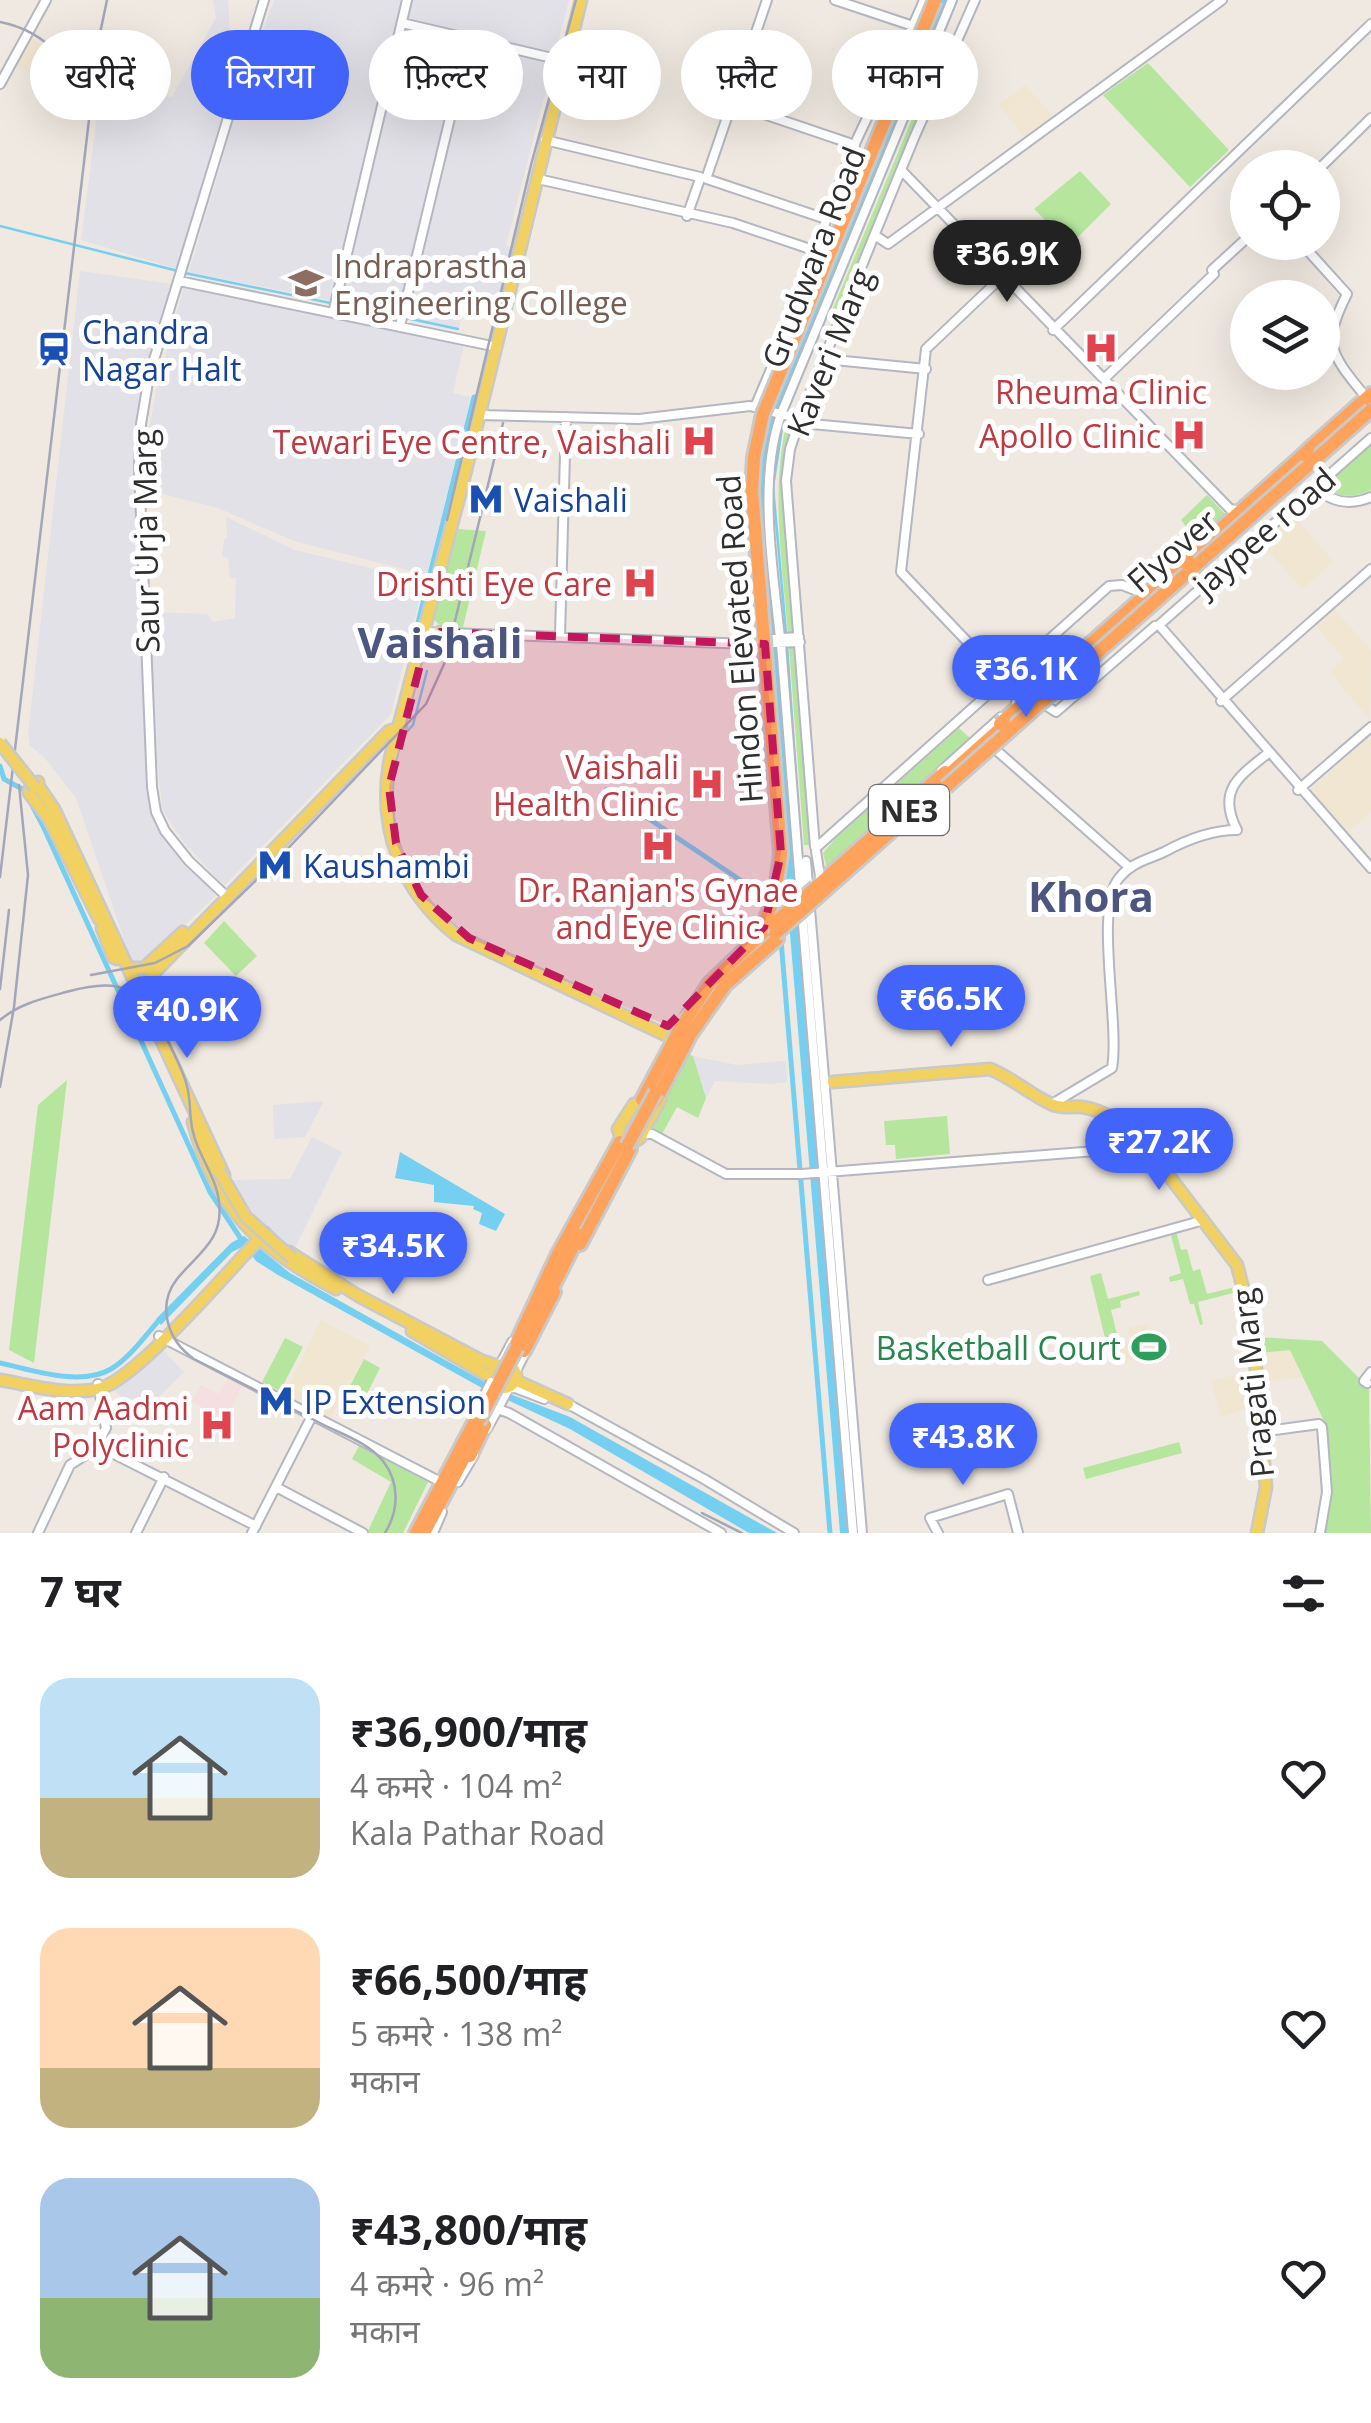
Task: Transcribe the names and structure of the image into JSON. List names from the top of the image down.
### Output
{
  "streets": {
    "highway": ["Flyover", "Hindon Elevated Road", "NE3"],
    "main road": ["Pragati Marg"],
    "street": [
      "Grudwara Road",
      "Kaveri Marg",
      "jaypee road",
      "Saur Urja Marg"
    ]
  },
  "crossings": [
    ["Flyover", "NE3"],
    ["Hindon Elevated Road", "NE3"]
  ],
  "districts": ["Vaishali", "Khora"],
  "places": {
    "school or university": ["Indraprastha Engineering College"],
    "hospital": [
      "Rheuma Clinic",
      "Apollo Clinic",
      "Tewari Eye Centre, Vaishali",
      "Drishti Eye Care",
      "Vaishali Health Clinic",
      "Dr. Ranjan's Gynae and Eye Clinic",
      "Aam Aadmi Polyclinic"
    ],
    "station": ["Chandra Nagar Halt"],
    "metro station": ["Vaishali", "Kaushambi", "IP Extension"],
    "sports": ["Basketball Court"]
  },
  "page": {
    "chip": [
      "खरीदें",
      "किराया",
      "फ़िल्टर",
      "नया",
      "फ़्लैट",
      "मकान"
    ],
    "price": [
      "₹36.9K",
      "₹36.1K",
      "₹66.5K",
      "₹40.9K",
      "₹27.2K",
      "₹34.5K",
      "₹43.8K"
    ],
    "heading": "7 घर",
    "list": [
      {
        "name": "₹36,900/माह",
        "note": "4 कमरे · 104 m² · Kala Pathar Road"
      },
      {
        "name": "₹66,500/माह",
        "note": "5 कमरे · 138 m² · मकान"
      },
      {
        "name": "₹43,800/माह",
        "note": "4 कमरे · 96 m² · मकान"
      }
    ]
  }
}
